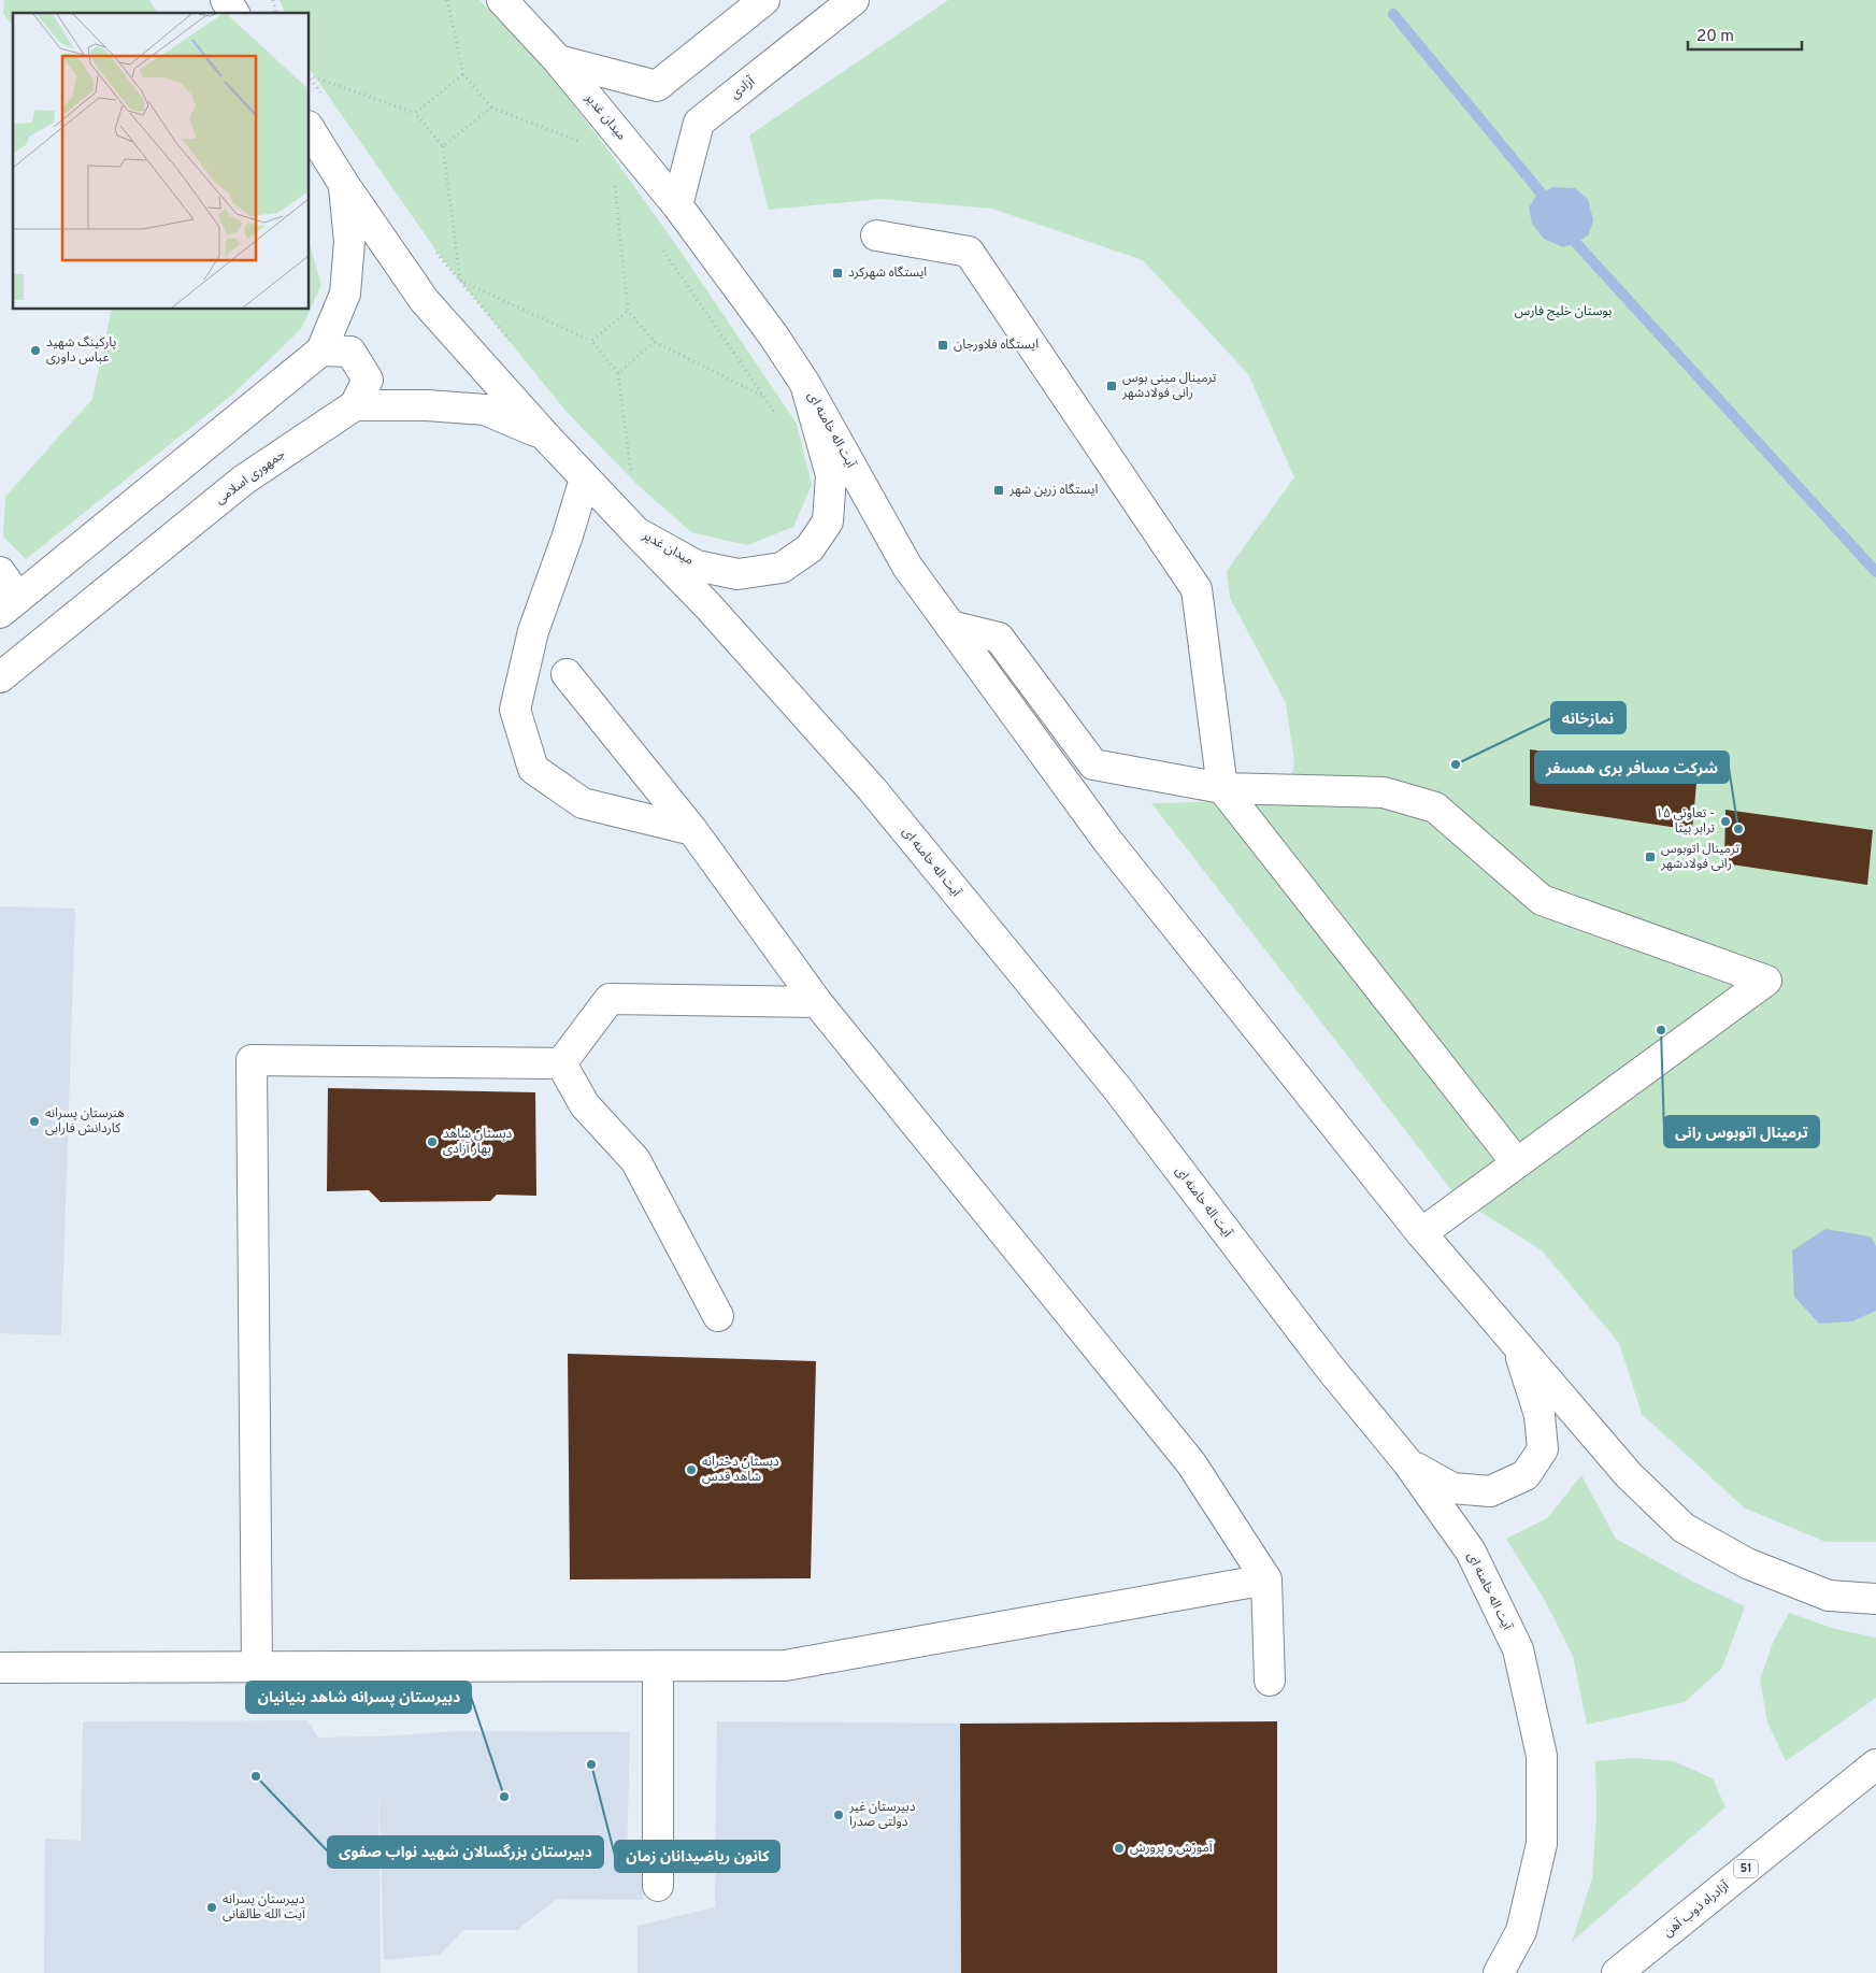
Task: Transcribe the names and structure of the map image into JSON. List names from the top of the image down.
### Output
{
  "streets": {
    "main road": [
      "آزادی",
      "میدان غدیر",
      "آیت اله خامنه ای",
      "جمهوری اسلامی",
      "51",
      "آزادراه ذوب آهن"
    ]
  },
  "crossings": [
    ["آزادی", "میدان غدیر"],
    ["میدان غدیر", "آیت اله خامنه ای"]
  ],
  "parks": ["بوستان خلیج فارس"],
  "places": {
    "transit": [
      "ایستگاه شهرکرد",
      "ایستگاه فلاورجان",
      "ترمینال مینی بوس رانی فولادشهر",
      "ایستگاه زرین شهر",
      "ترمینال اتوبوس رانی فولادشهر"
    ],
    "other": [
      "پارکینگ شهید عباس داوری",
      "نمازخانه",
      "تعاونی ۱۵ - ترابر بیتا",
      "شرکت مسافر بری همسفر",
      "ترمینال اتوبوس رانی",
      "هنرستان پسرانه کاردانش فارابی",
      "دبستان شاهد بهار آزادی",
      "دبستان دخترانه شاهد قدس",
      "کانون ریاضیدانان زمان",
      "دبیرستان بزرگسالان شهید نواب صفوی",
      "دبیرستان پسرانه شاهد بنیانیان",
      "دبیرستان غیر دولتی صدرا",
      "آموزش و پرورش",
      "دبیرستان پسرانه آیت الله طالقانی"
    ]
  },
  "scale_bar": "20 m"
}
